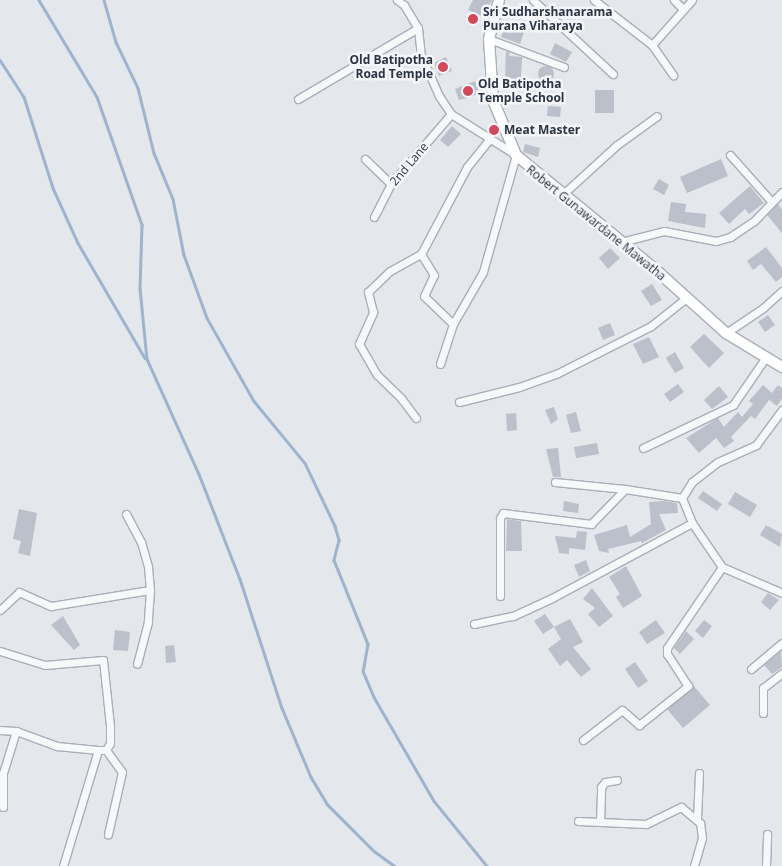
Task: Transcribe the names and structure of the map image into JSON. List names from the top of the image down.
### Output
{
  "streets": {
    "street": ["2nd Lane", "Robert Gunawardane Mawatha"]
  },
  "places": [
    "Sri Sudharshanarama Purana Viharaya",
    "Old Batipotha Road Temple",
    "Old Batipotha Temple School",
    "Meat Master"
  ]
}
